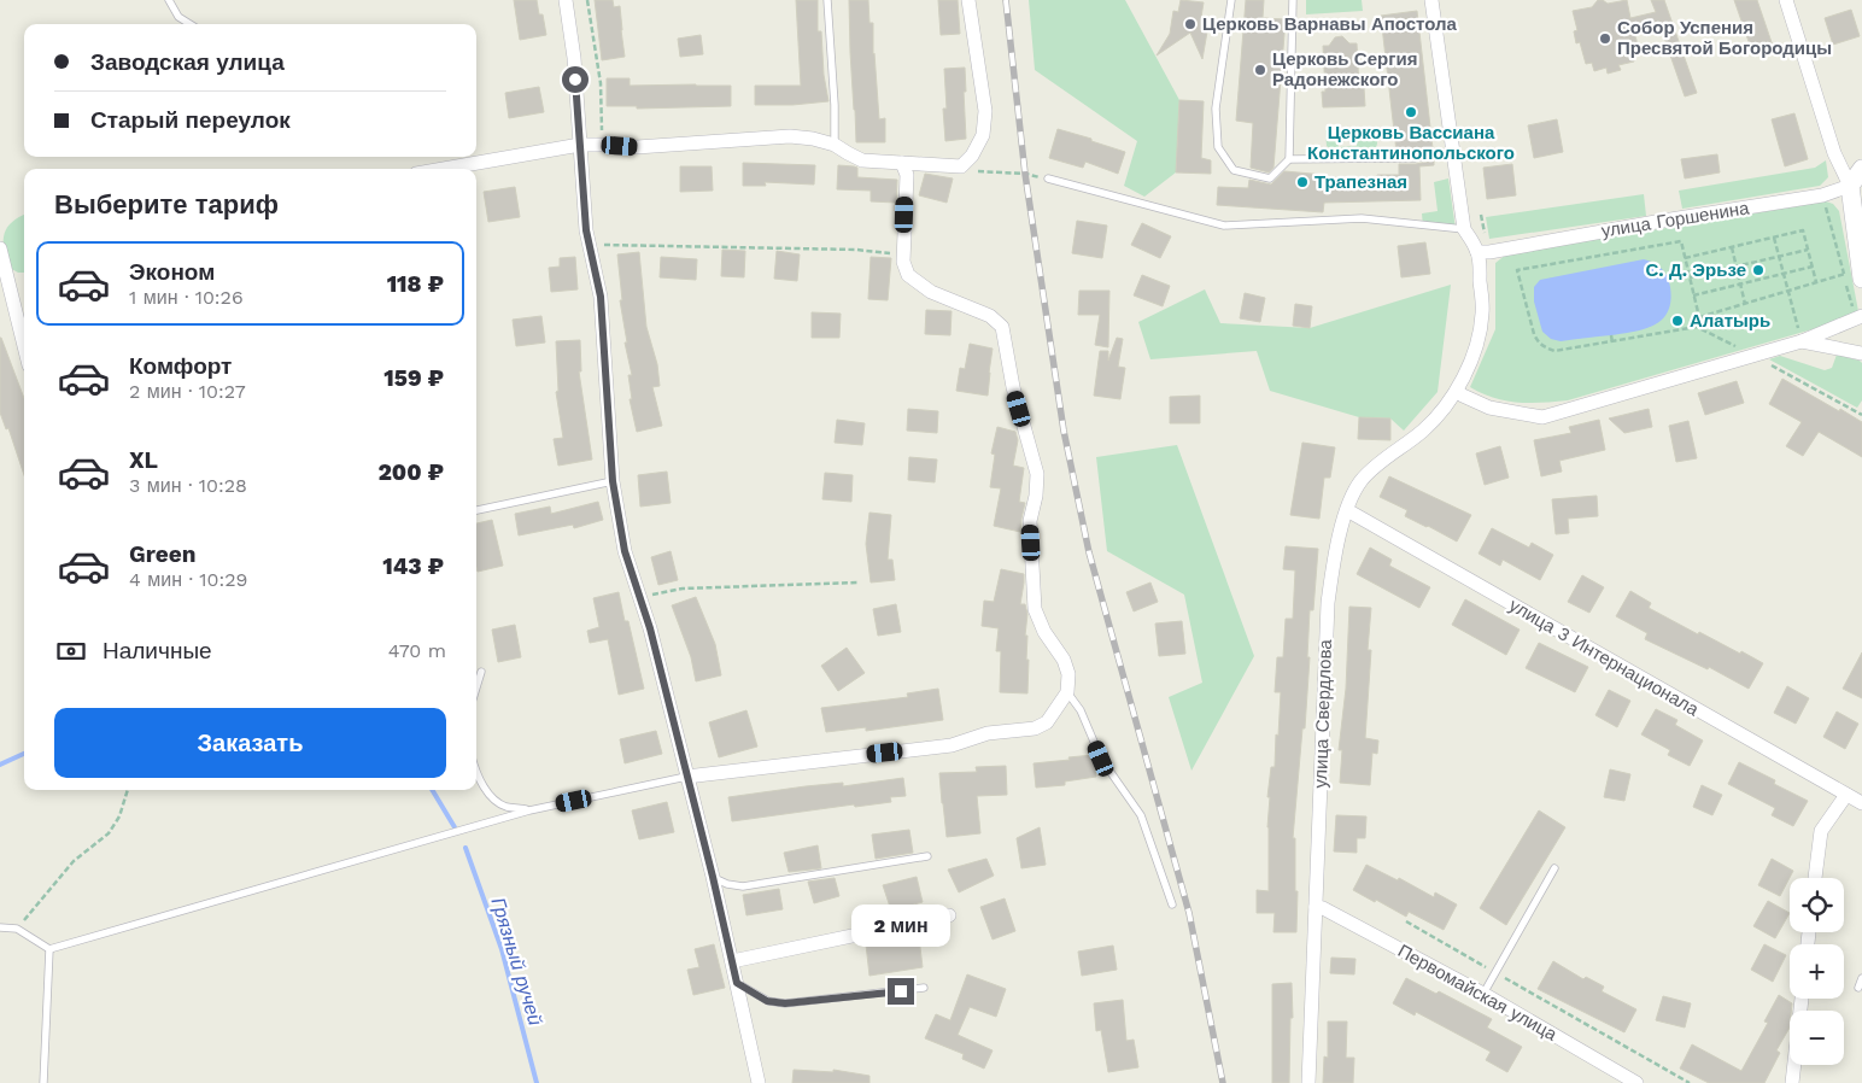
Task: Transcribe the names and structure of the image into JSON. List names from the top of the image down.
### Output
{
  "streets": {
    "street": [
      "улица Горшенина",
      "улица 3 Интернационала",
      "улица Свердлова",
      "Первомайская улица"
    ]
  },
  "crossings": [
    ["улица Горшенина", "улица Свердлова"],
    ["улица 3 Интернационала", "улица Свердлова"],
    ["улица Свердлова", "Первомайская улица"]
  ],
  "water": ["Грязный ручей"],
  "places": [
    "Церковь Варнавы Апостола",
    "Собор Успения Пресвятой Богородицы",
    "Церковь Сергия Радонежского",
    "Церковь Вассиана Константинопольского",
    "Трапезная",
    "С. Д. Эрьзе",
    "Алатырь"
  ],
  "page": {
    "banner": ["Заводская улица", "Старый переулок"],
    "heading": "Выберите тариф",
    "list": [
      {
        "name": "Эконом",
        "note": "1 мин · 10:26",
        "value": "118 ₽"
      },
      {
        "name": "Комфорт",
        "note": "2 мин · 10:27",
        "value": "159 ₽"
      },
      {
        "name": "XL",
        "note": "3 мин · 10:28",
        "value": "200 ₽"
      },
      {
        "name": "Green",
        "note": "4 мин · 10:29",
        "value": "143 ₽"
      }
    ],
    "pay": ["Наличные", "470 m"],
    "buttons": "Заказать",
    "map_buttons": ["+", "−"],
    "bubble": "2 мин"
  }
}
